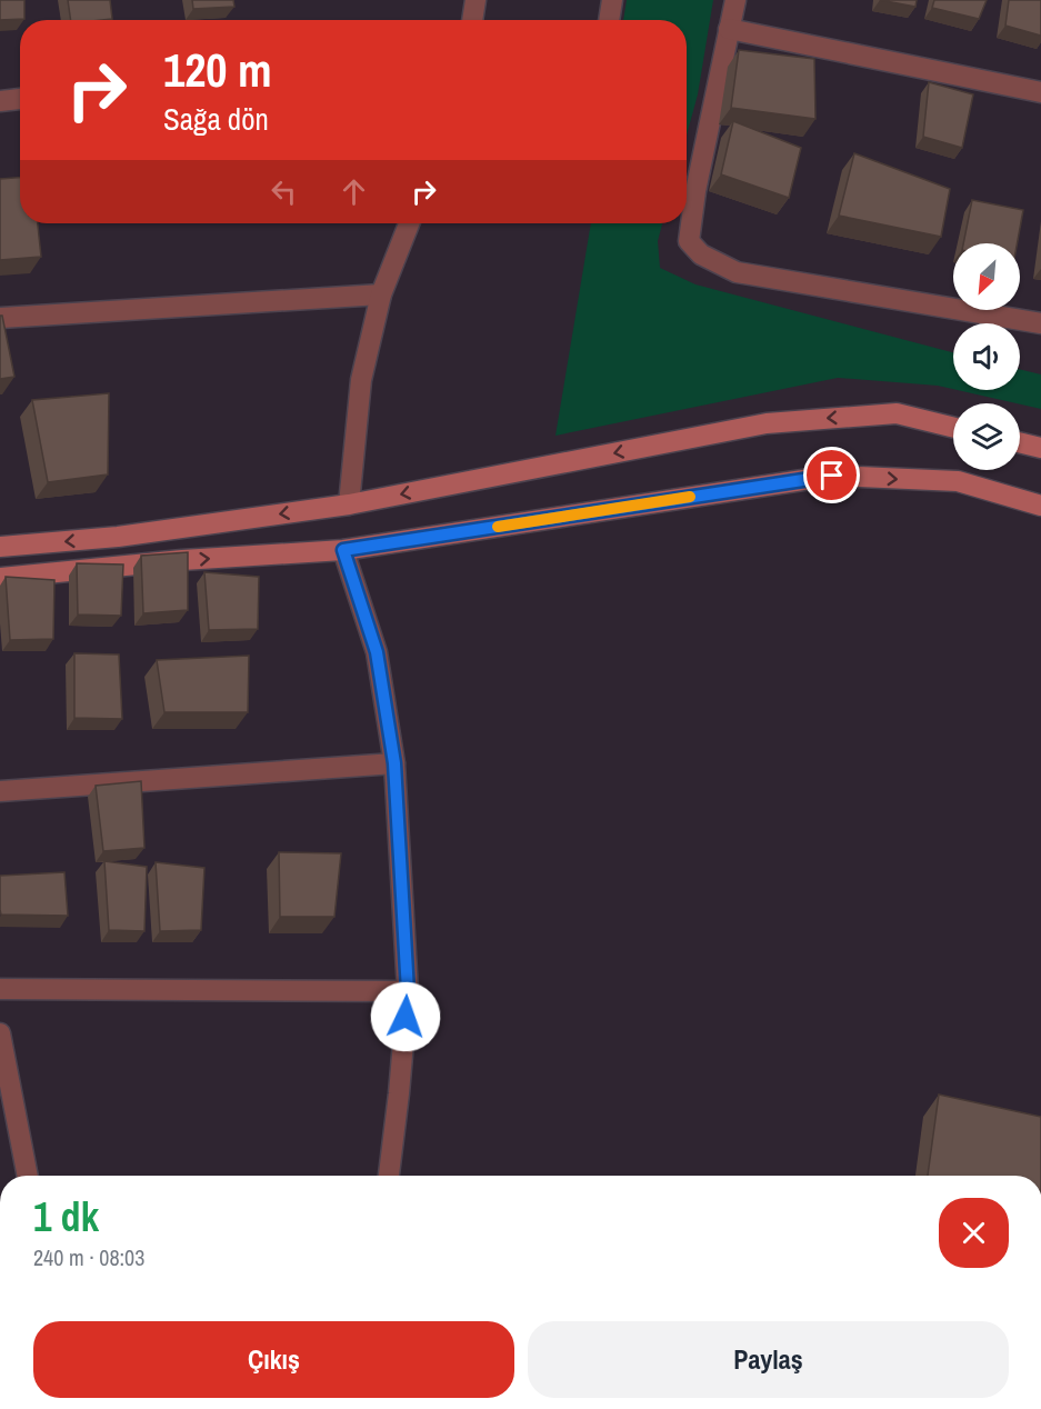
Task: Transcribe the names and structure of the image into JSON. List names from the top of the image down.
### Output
{
  "north": "bottom left",
  "page": {
    "turn": ["120 m", "Sağa dön"],
    "heading": ["1 dk", "240 m · 08:03"],
    "buttons": ["Çıkış", "Paylaş"]
  }
}
